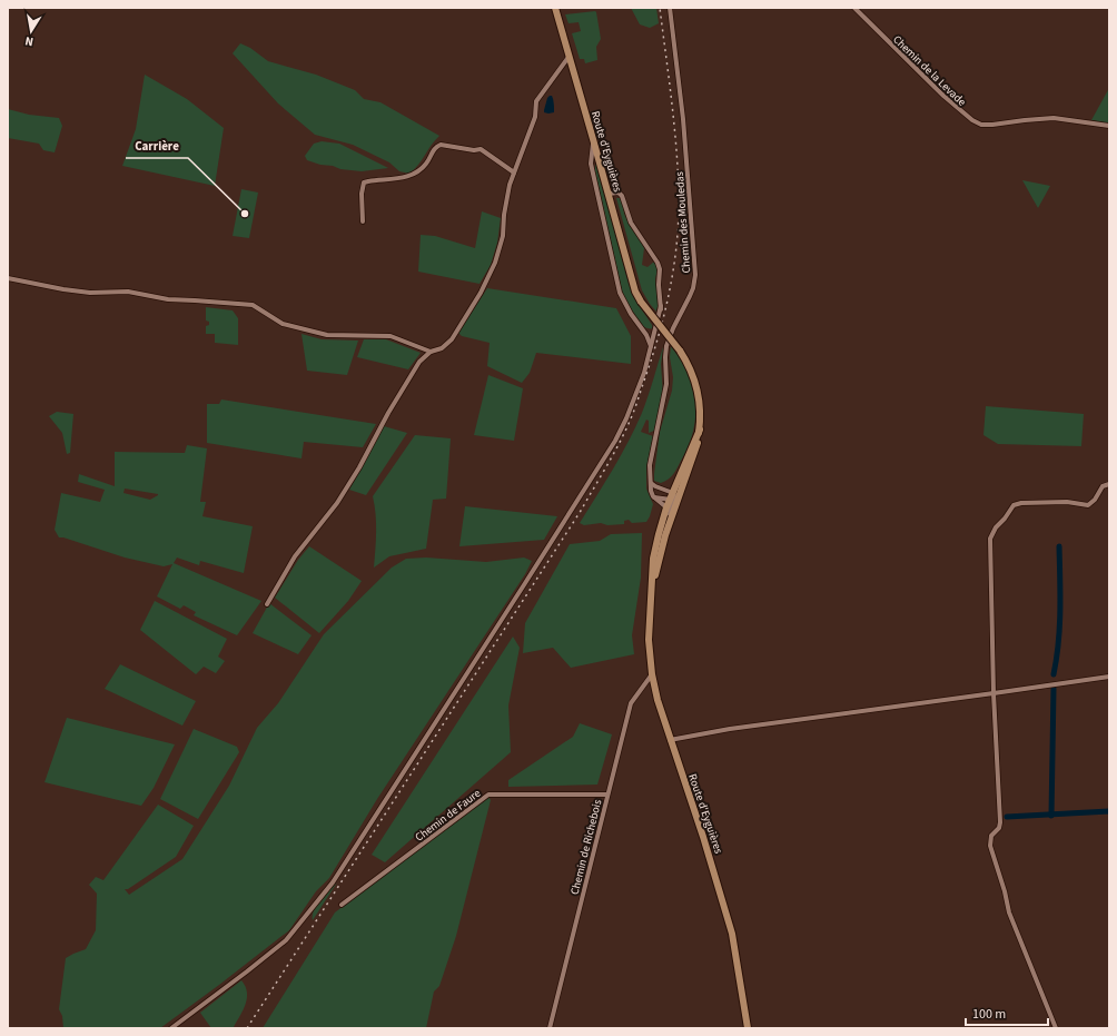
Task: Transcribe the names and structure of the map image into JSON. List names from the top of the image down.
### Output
{
  "streets": {
    "main road": ["Route d'Eyguières"],
    "street": [
      "Chemin de la Levade",
      "Chemin des Mouledas",
      "Chemin de Faure",
      "Chemin de Richebois"
    ]
  },
  "crossings": [
    ["Route d'Eyguières", "Chemin de Richebois"],
    ["Chemin de Faure", "Chemin de Richebois"]
  ],
  "places": ["Carrière"],
  "scale_bar": "100 m",
  "north": "bottom"
}
